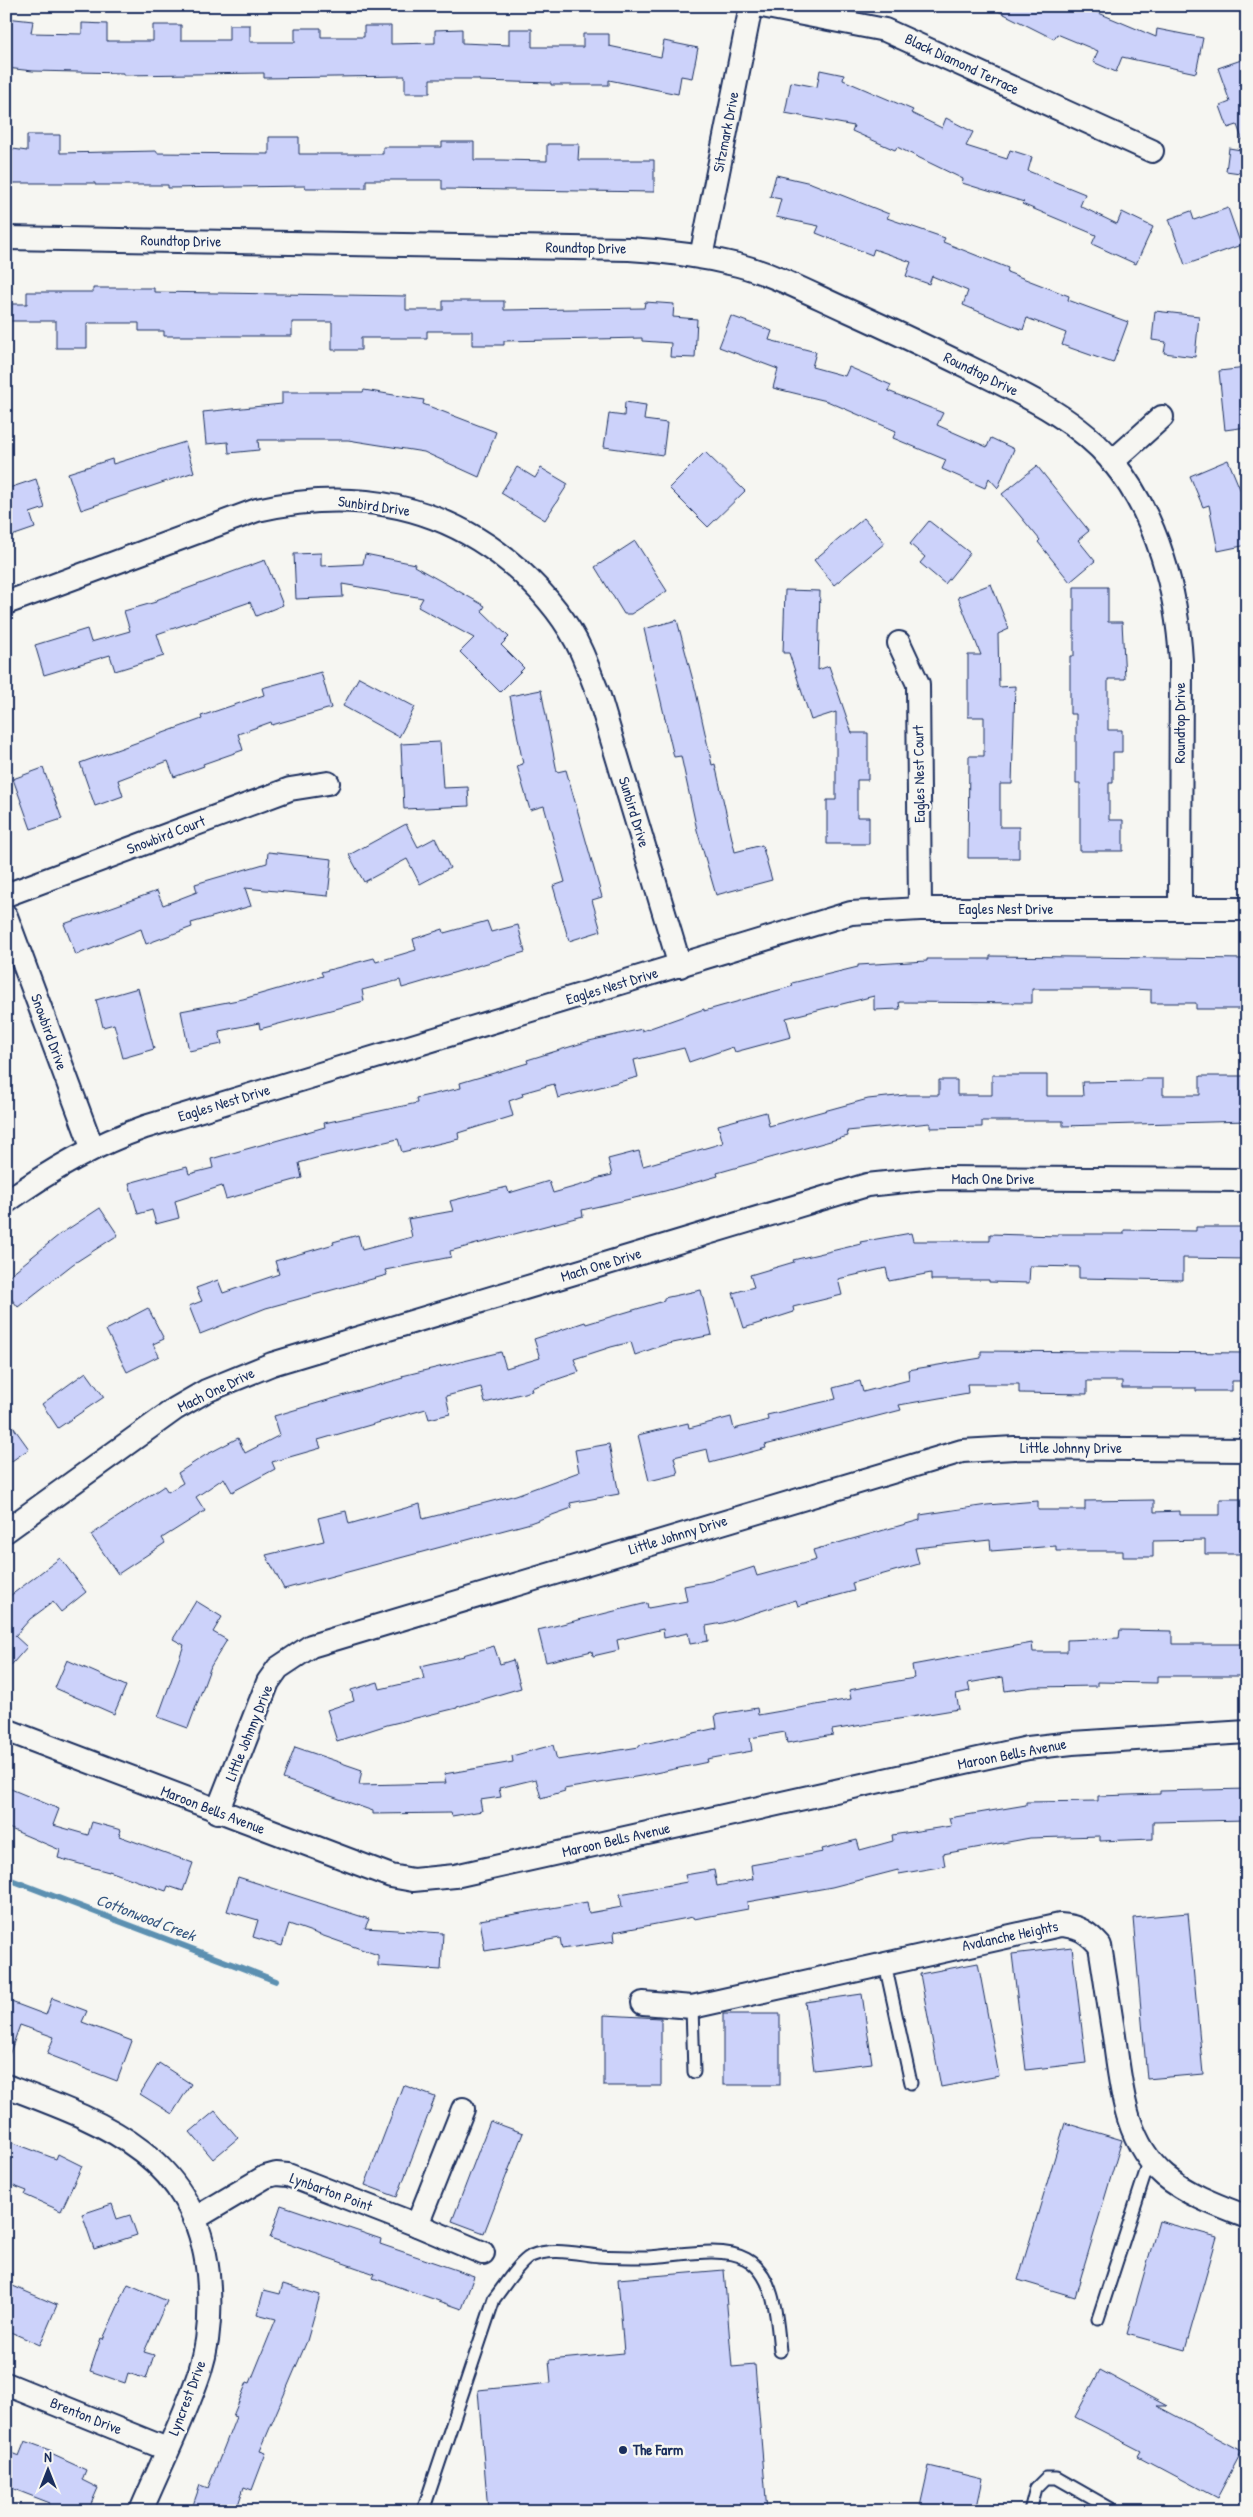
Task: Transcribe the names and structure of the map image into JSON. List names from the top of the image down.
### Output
{
  "streets": {
    "street": [
      "Black Diamond Terrace",
      "Sitzmark Drive",
      "Roundtop Drive",
      "Sunbird Drive",
      "Eagles Nest Court",
      "Snowbird Court",
      "Eagles Nest Drive",
      "Snowbird Drive",
      "Mach One Drive",
      "Little Johnny Drive",
      "Maroon Bells Avenue",
      "Avalanche Heights",
      "Lynbarton Point",
      "Lyncrest Drive",
      "Brenton Drive"
    ]
  },
  "crossings": [
    ["Sitzmark Drive", "Roundtop Drive"],
    ["Roundtop Drive", "Eagles Nest Drive"],
    ["Sunbird Drive", "Eagles Nest Drive"],
    ["Eagles Nest Court", "Eagles Nest Drive"],
    ["Eagles Nest Drive", "Snowbird Drive"],
    ["Little Johnny Drive", "Maroon Bells Avenue"],
    ["Lynbarton Point", "Lyncrest Drive"],
    ["Lyncrest Drive", "Brenton Drive"]
  ],
  "water": ["Cottonwood Creek"],
  "places": ["The Farm"],
  "north": "top"
}
